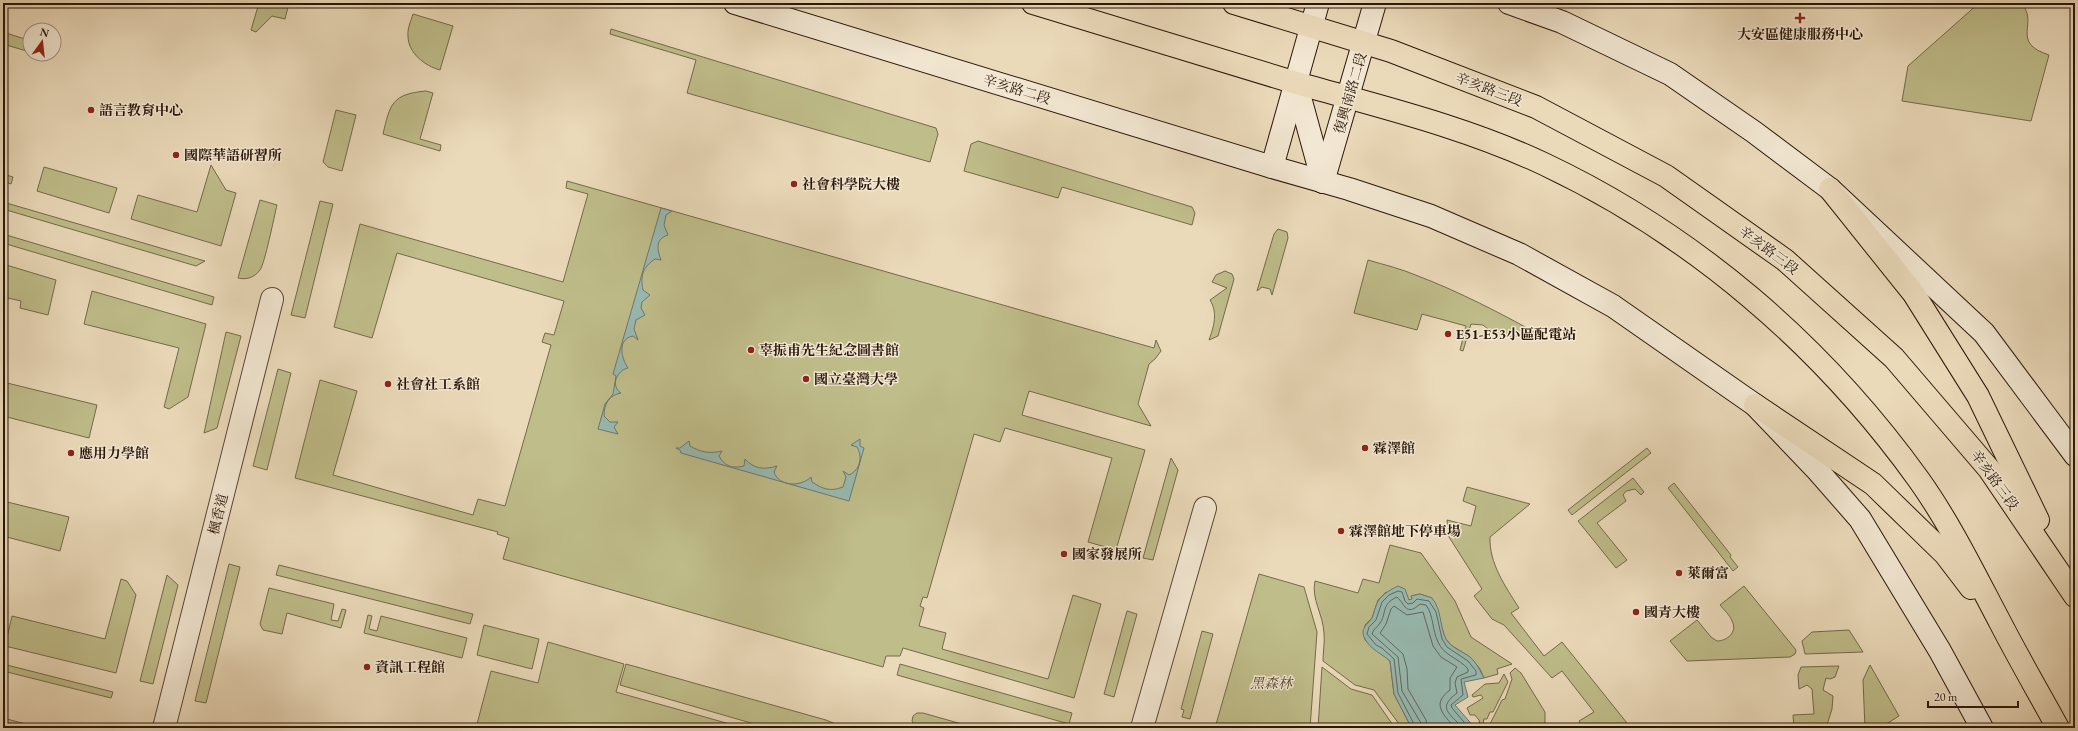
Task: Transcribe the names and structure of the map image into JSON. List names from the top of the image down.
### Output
{
  "streets": {
    "main road": [
      "辛亥路二段",
      "辛亥路三段",
      "復興南路二段",
      "楓香道"
    ]
  },
  "crossings": [
    ["辛亥路二段", "復興南路二段"],
    ["辛亥路三段", "復興南路二段"]
  ],
  "parks": ["黑森林"],
  "places": {
    "health": ["大安區健康服務中心"],
    "other": [
      "語言教育中心",
      "國際華語研習所",
      "社會科學院大樓",
      "E51-E53小區配電站",
      "辜振甫先生紀念圖書館",
      "國立臺灣大學",
      "社會社工系館",
      "霖澤館",
      "應用力學館",
      "霖澤館地下停車場",
      "國家發展所",
      "萊爾富",
      "國青大樓",
      "資訊工程館"
    ]
  },
  "scale_bar": "20 m",
  "north": "top"
}
